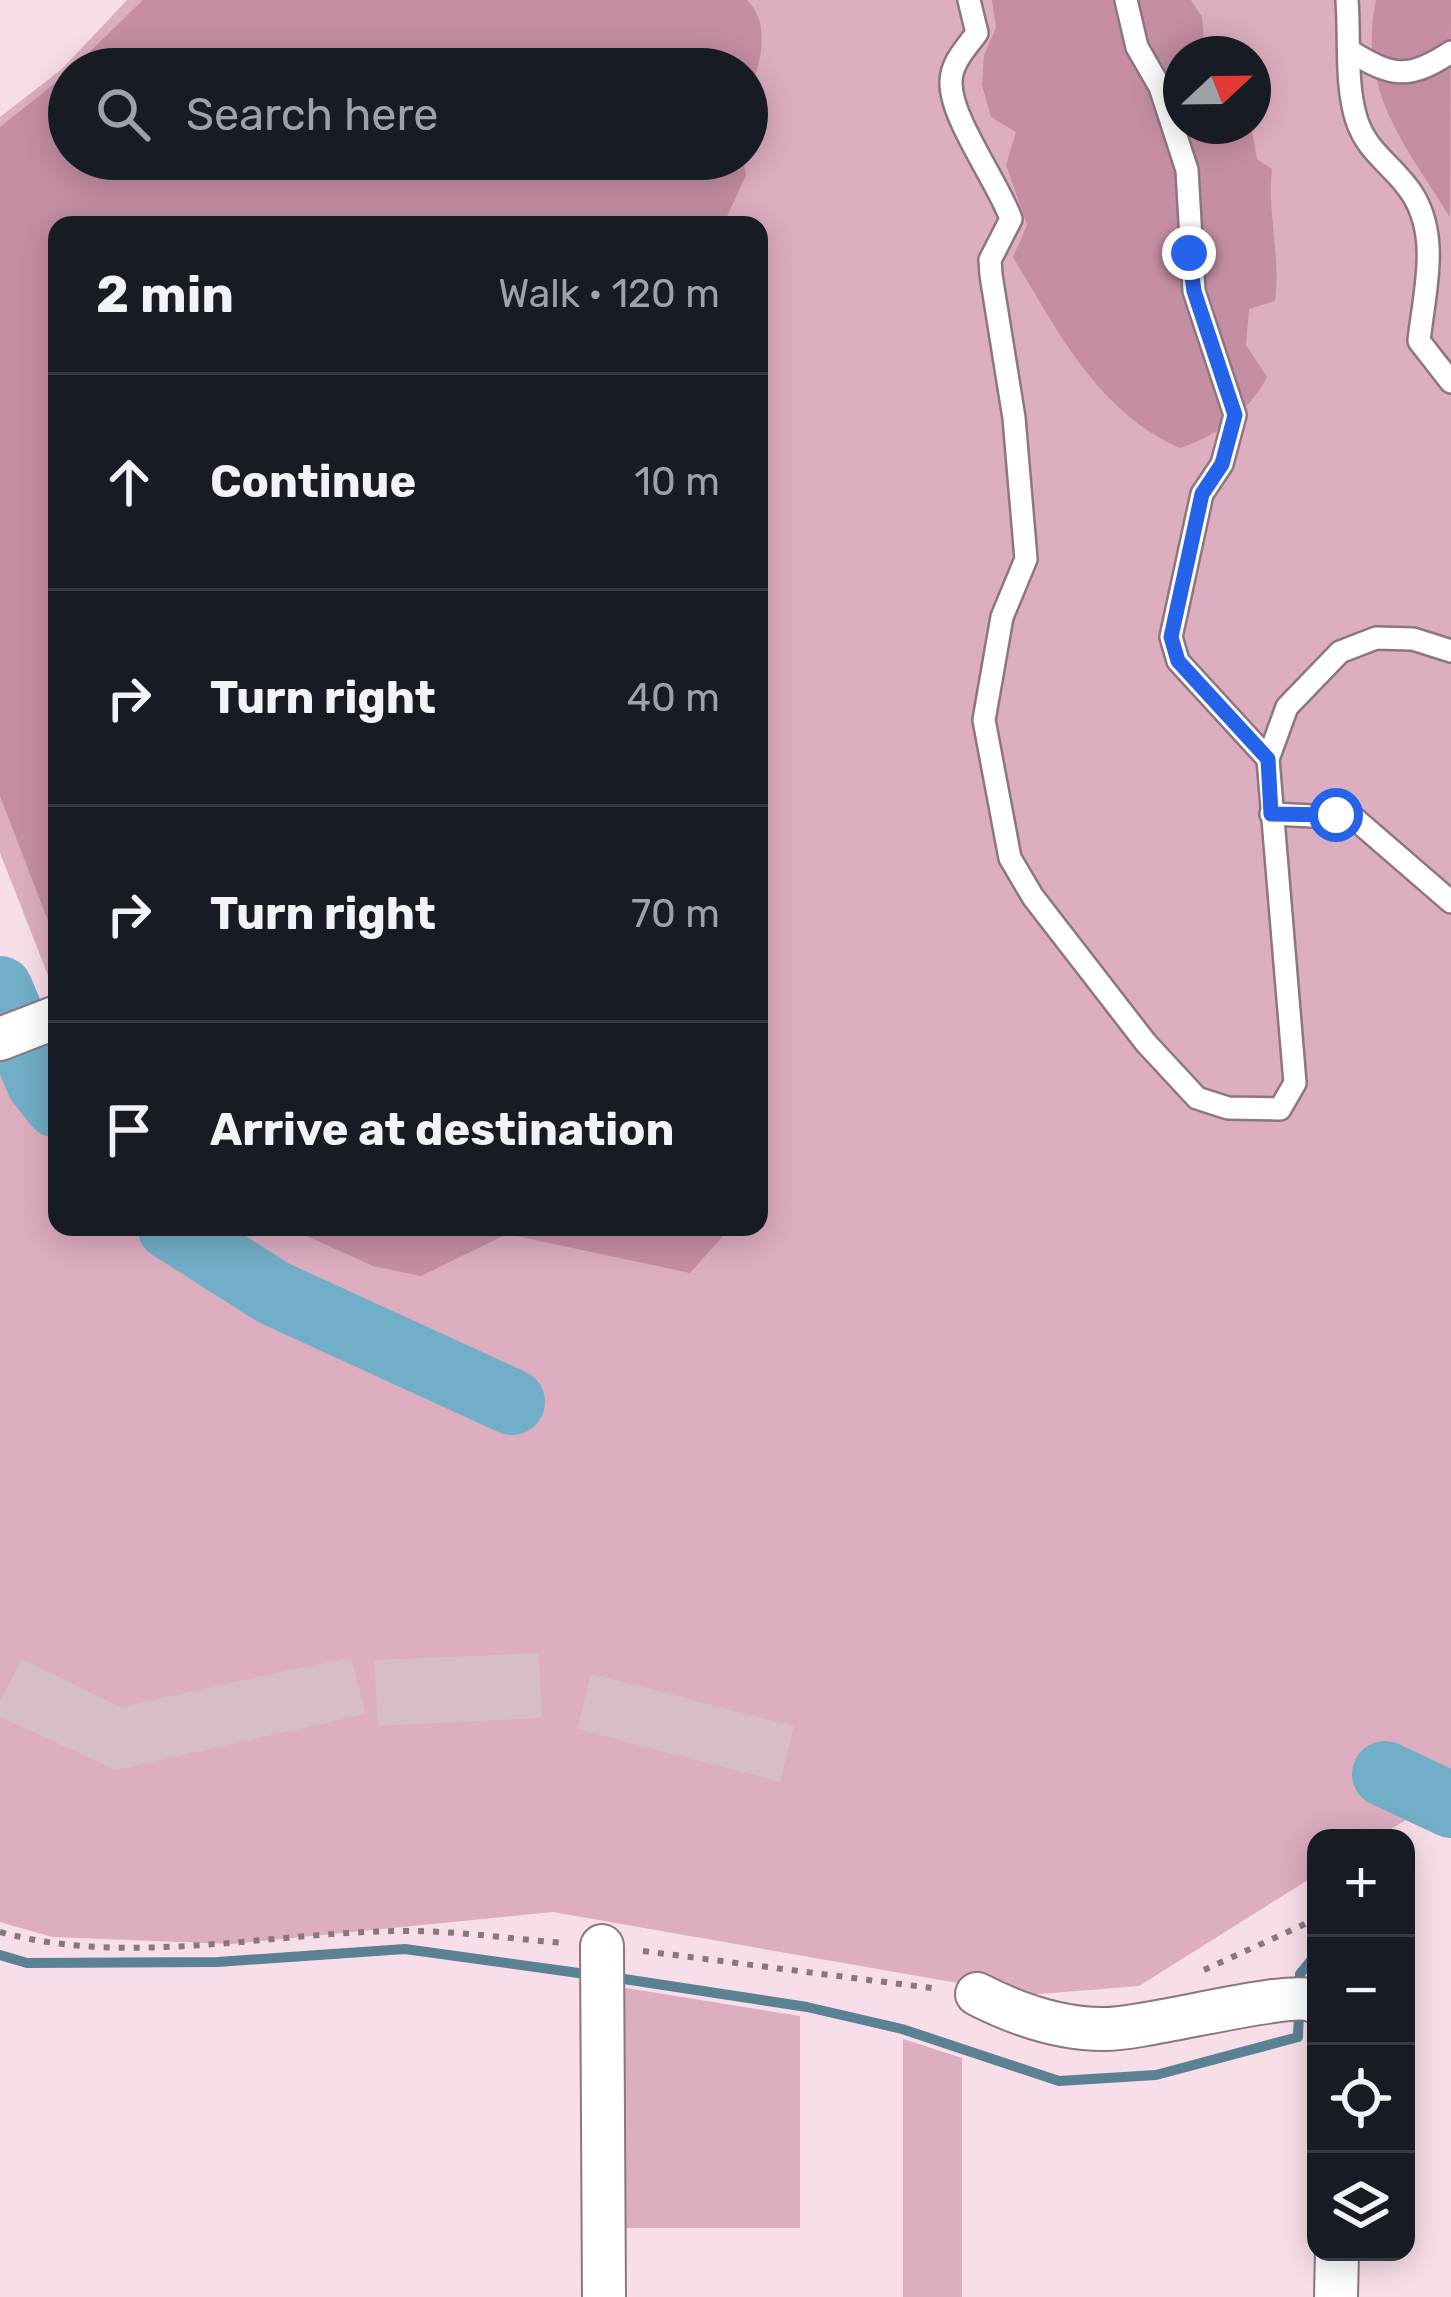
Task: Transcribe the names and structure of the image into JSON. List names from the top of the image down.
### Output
{
  "north": "right",
  "page": {
    "search": "Search here",
    "heading": ["2 min", "Walk · 120 m"],
    "list": [
      ["Continue", "10 m"],
      ["Turn right", "40 m"],
      ["Turn right", "70 m"],
      "Arrive at destination"
    ],
    "map_buttons": ["+", "−"]
  }
}
